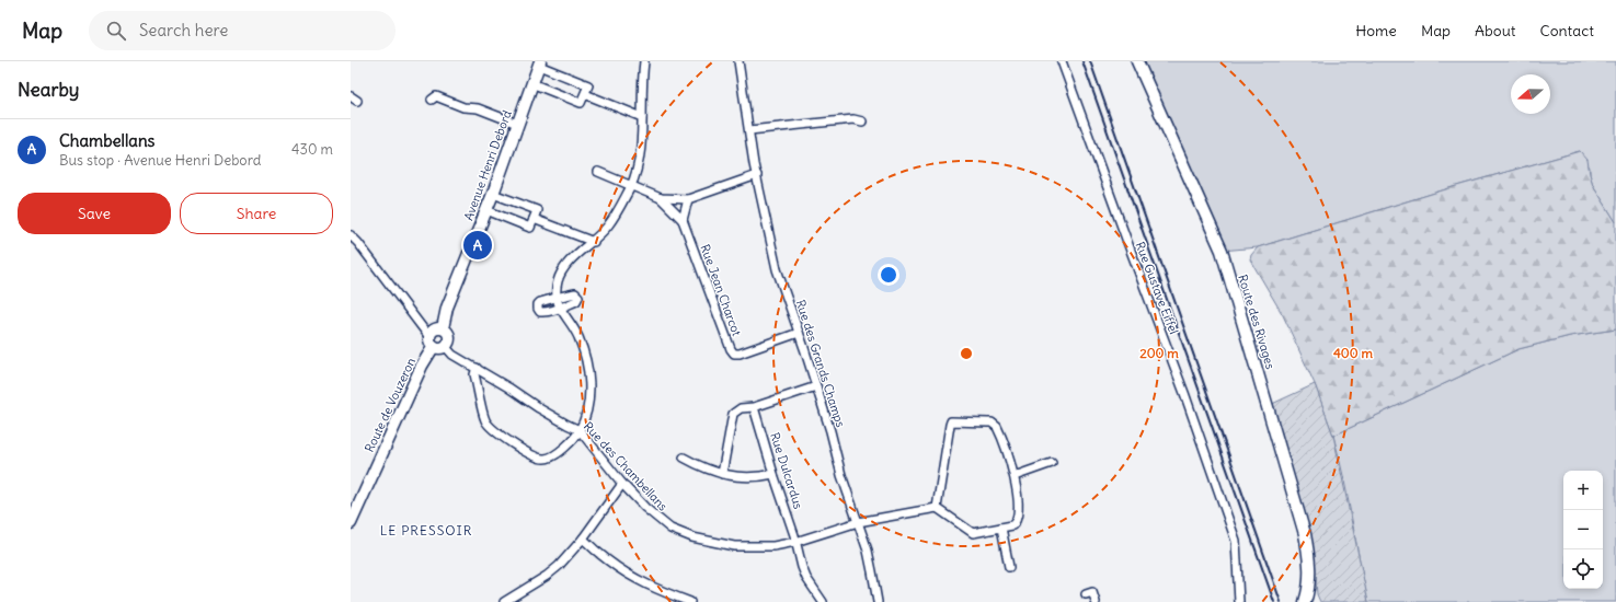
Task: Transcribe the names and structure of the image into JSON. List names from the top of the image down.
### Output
{
  "streets": {
    "main road": ["Avenue Henri Debord", "Route des Rivages", "Route de Vouzeron"],
    "street": [
      "Rue Gustave Eiffel",
      "Rue Jean Charcot",
      "Rue des Grands Champs",
      "Rue des Chambellans",
      "Rue Dulcardus"
    ]
  },
  "crossings": [
    ["Avenue Henri Debord", "Route de Vouzeron"],
    ["Avenue Henri Debord", "Rue des Chambellans"],
    ["Rue Jean Charcot", "Rue des Grands Champs"],
    ["Rue des Grands Champs", "Rue des Chambellans"],
    ["Route de Vouzeron", "Rue des Chambellans"],
    ["Rue des Chambellans", "Rue Dulcardus"]
  ],
  "districts": ["LE PRESSOIR"],
  "north": "left",
  "page": {
    "header": "Map",
    "search": "Search here",
    "nav": [
      "Home",
      "Map",
      "About",
      "Contact"
    ],
    "heading": "Nearby",
    "list": [
      {
        "mark": "A",
        "name": "Chambellans",
        "note": "Bus stop · Avenue Henri Debord",
        "value": "430 m"
      }
    ],
    "buttons": ["Save", "Share"],
    "pins": "A",
    "map_buttons": ["+", "−"]
  },
  "rings": ["200 m", "400 m"]
}
